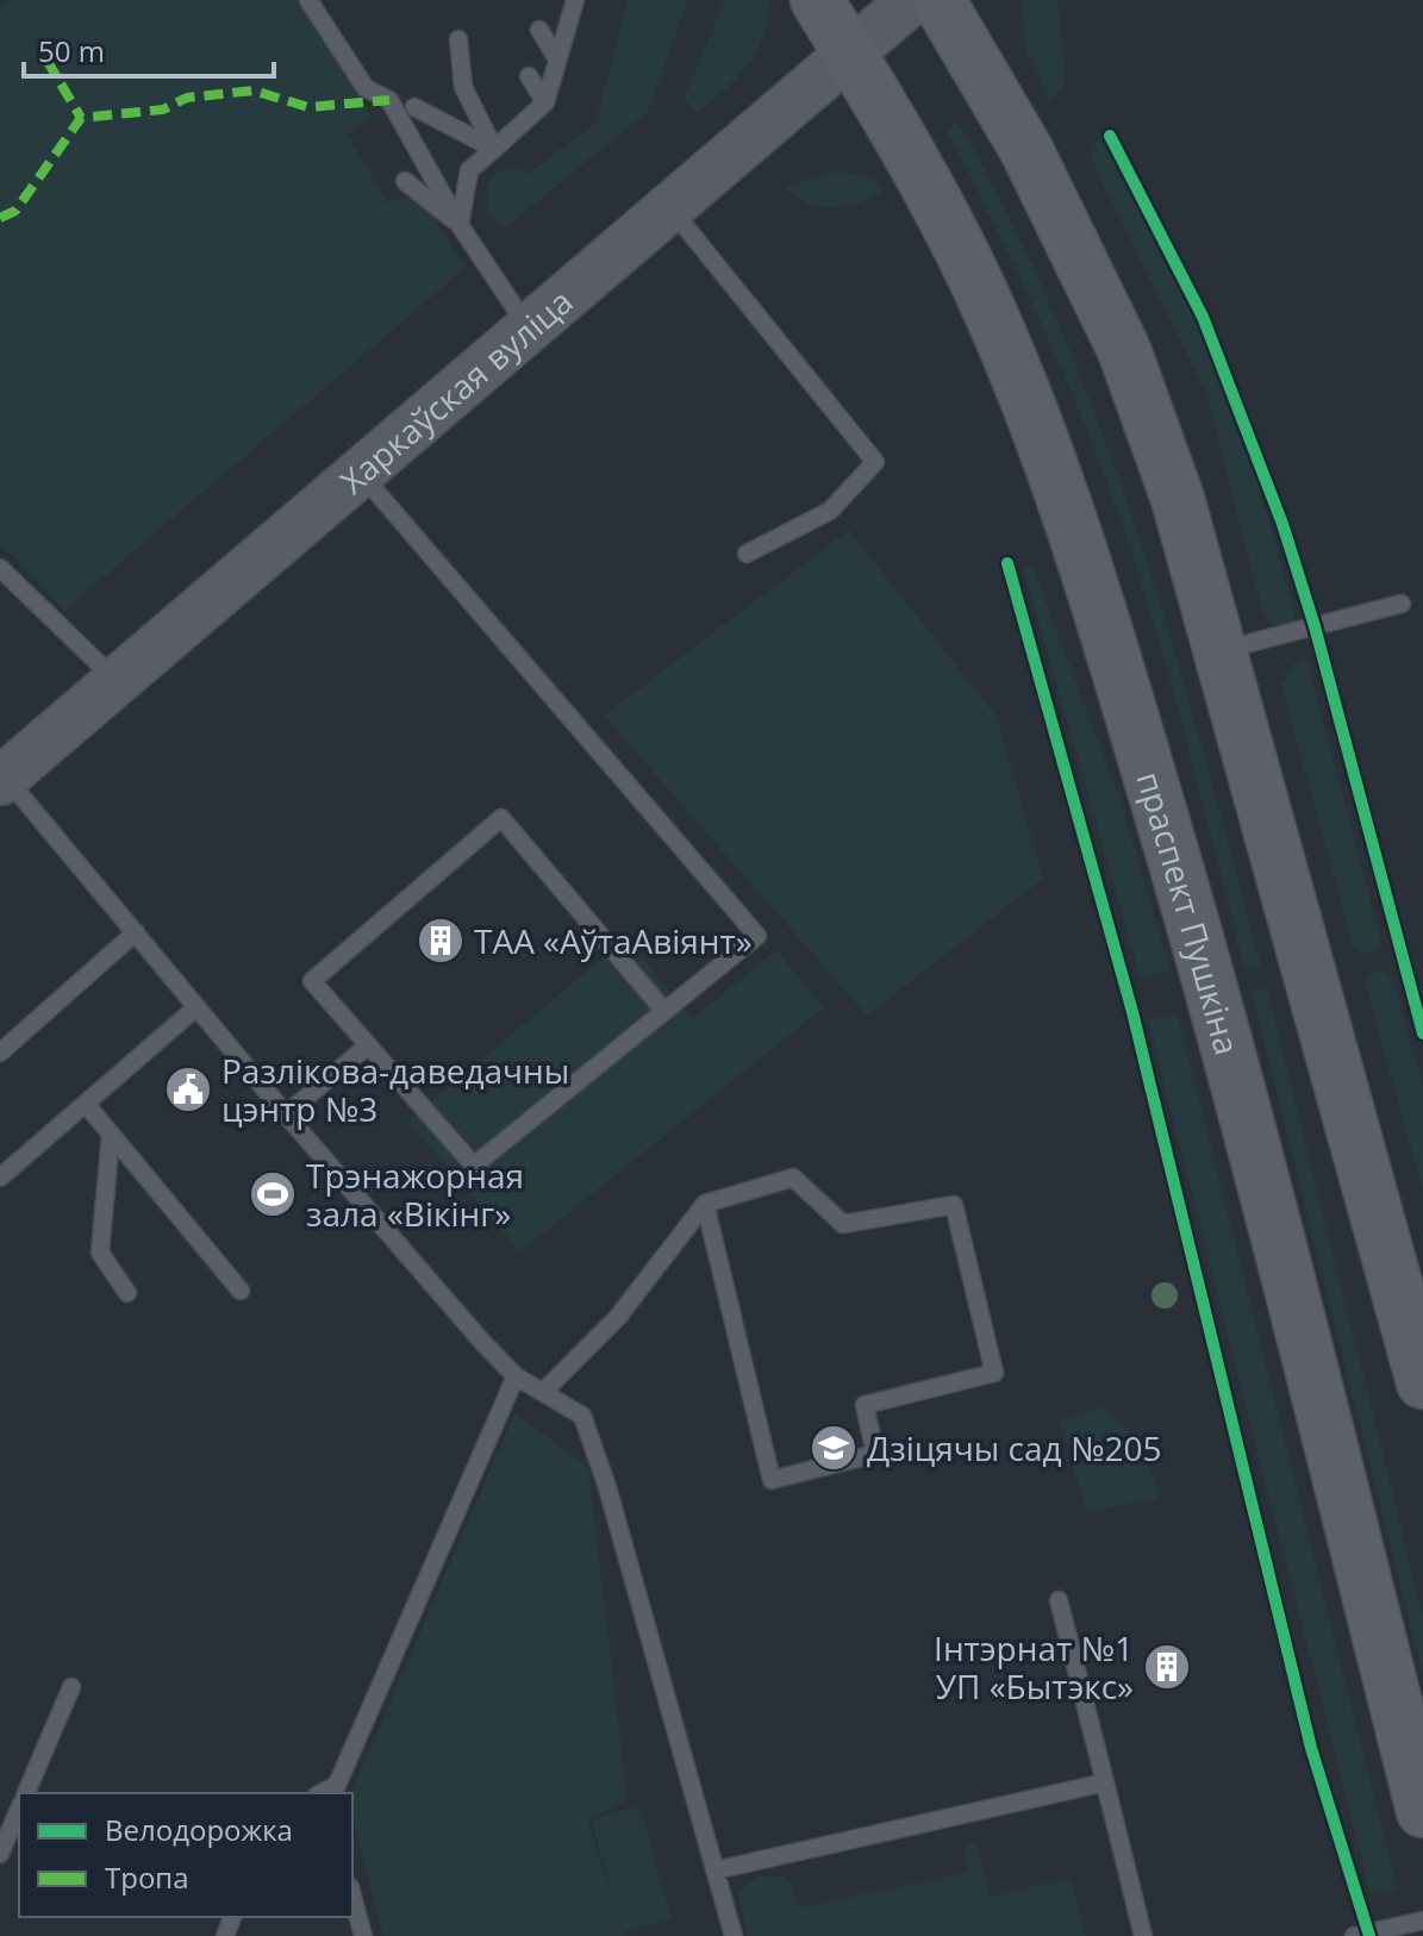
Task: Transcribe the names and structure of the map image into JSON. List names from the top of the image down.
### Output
{
  "streets": {
    "main road": ["Харкаўская вуліца", "праспект Пушкіна"]
  },
  "crossings": [
    ["Харкаўская вуліца", "праспект Пушкіна"]
  ],
  "places": {
    "building": ["ТАА «АўтаАвіянт»", "Інтэрнат №1 УП «Бытэкс»"],
    "public building": ["Разлікова-даведачны цэнтр №3"],
    "sports": ["Трэнажорная зала «Вікінг»"],
    "school or university": ["Дзіцячы сад №205"]
  },
  "legend": ["Велодорожка", "Тропа"],
  "scale_bar": "50 m"
}
